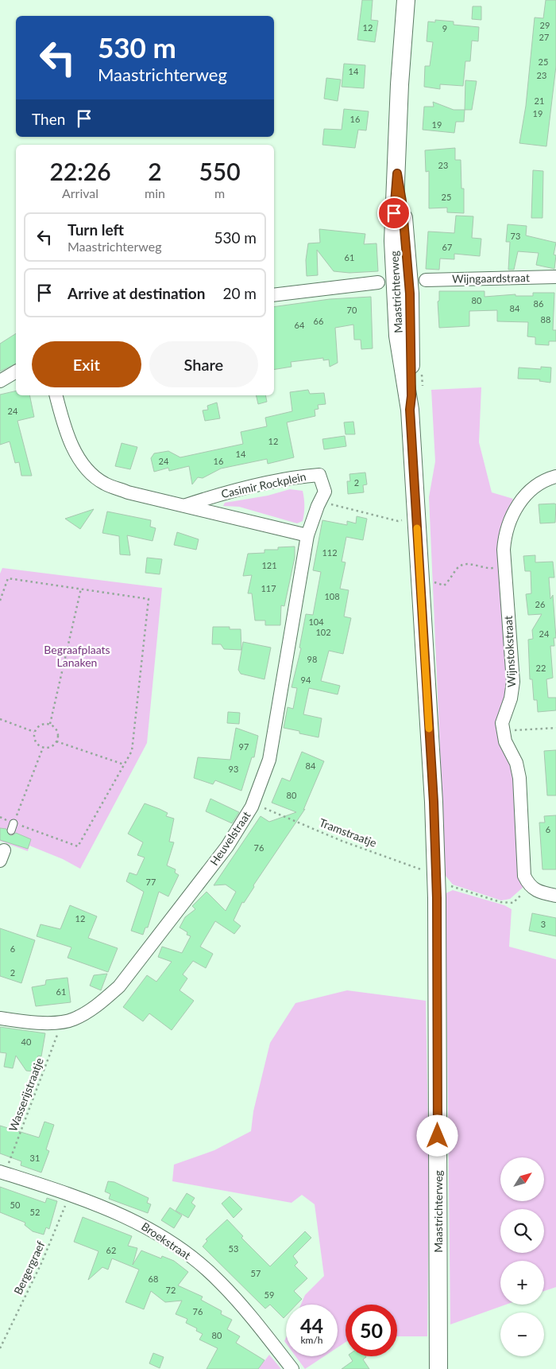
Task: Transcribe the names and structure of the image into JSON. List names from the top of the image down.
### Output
{
  "streets": {
    "main road": ["Maastrichterweg"],
    "street": [
      "Wijngaardstraat",
      "Casimir Rockplein",
      "Wijnstokstraat",
      "Heuvelstraat",
      "Broekstraat"
    ],
    "path": ["Tramstraatje", "Wasserijstraatje", "Bergergraef"]
  },
  "crossings": [
    ["Maastrichterweg", "Tramstraatje"],
    ["Casimir Rockplein", "Heuvelstraat"],
    ["Wijnstokstraat", "Tramstraatje"],
    ["Tramstraatje", "Heuvelstraat"],
    ["Heuvelstraat", "Wasserijstraatje"],
    ["Wasserijstraatje", "Broekstraat"],
    ["Broekstraat", "Bergergraef"]
  ],
  "parks": ["Begraafplaats Lanaken"],
  "house_numbers": [
    "29",
    "12",
    "9",
    "27",
    "25",
    "14",
    "23",
    "21",
    "19",
    "16",
    "19",
    "23",
    "25",
    "73",
    "67",
    "61",
    "80",
    "86",
    "84",
    "70",
    "88",
    "66",
    "64",
    "24",
    "12",
    "14",
    "24",
    "16",
    "2",
    "112",
    "121",
    "117",
    "108",
    "26",
    "104",
    "102",
    "24",
    "98",
    "22",
    "94",
    "97",
    "84",
    "93",
    "80",
    "6",
    "76",
    "77",
    "12",
    "3",
    "6",
    "2",
    "61",
    "40",
    "31",
    "50",
    "52",
    "53",
    "62",
    "57",
    "68",
    "72",
    "59",
    "76",
    "80"
  ],
  "north": "top right",
  "page": {
    "turn": ["530 m", "Maastrichterweg"],
    "then": "Then",
    "eta": [
      "22:26",
      "Arrival",
      "2",
      "min",
      "550",
      "m"
    ],
    "list": [
      {
        "name": "Turn left",
        "note": "Maastrichterweg",
        "value": "530 m"
      },
      {
        "name": "Arrive at destination",
        "value": "20 m"
      }
    ],
    "buttons": ["Exit", "Share"],
    "map_buttons": ["+", "−"],
    "speed": "44 km/h",
    "limit": "50"
  }
}
